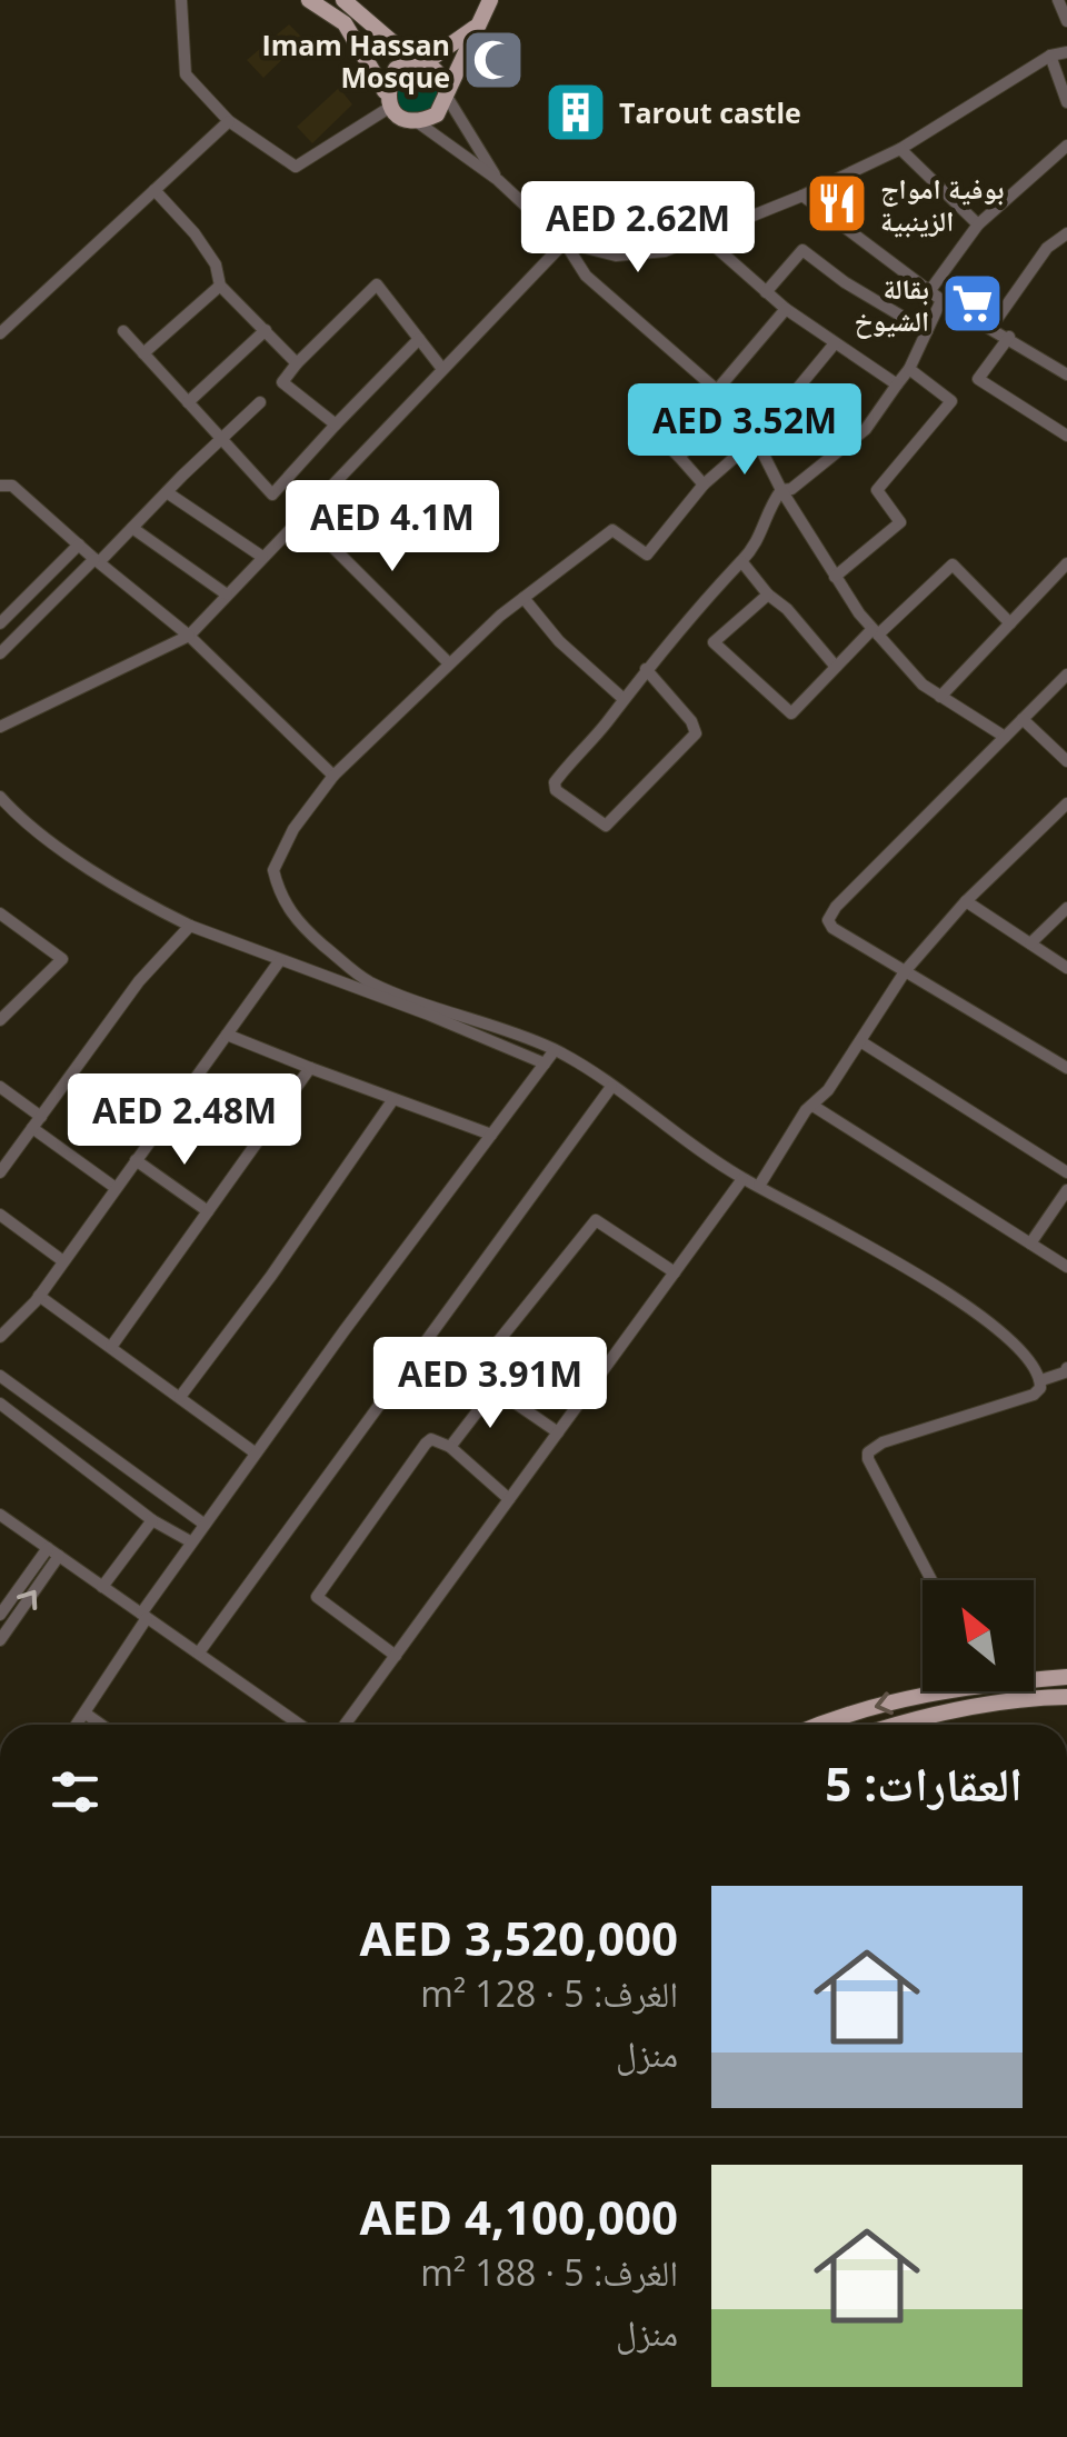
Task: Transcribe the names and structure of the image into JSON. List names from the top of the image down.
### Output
{
  "places": {
    "mosque": ["Imam Hassan Mosque"],
    "building": ["Tarout castle"],
    "restaurant": ["بوفية امواج الزينبية"],
    "supermarket": ["بقالة الشيوخ"]
  },
  "north": "top left",
  "page": {
    "price": [
      "AED 2.62M",
      "AED 3.52M",
      "AED 4.1M",
      "AED 2.48M",
      "AED 3.91M"
    ],
    "heading": "العقارات: 5",
    "list": [
      {
        "name": "AED 3,520,000",
        "note": "الغرف: 5 · 128 m² · منزل"
      },
      {
        "name": "AED 4,100,000",
        "note": "الغرف: 5 · 188 m² · منزل"
      }
    ]
  }
}
